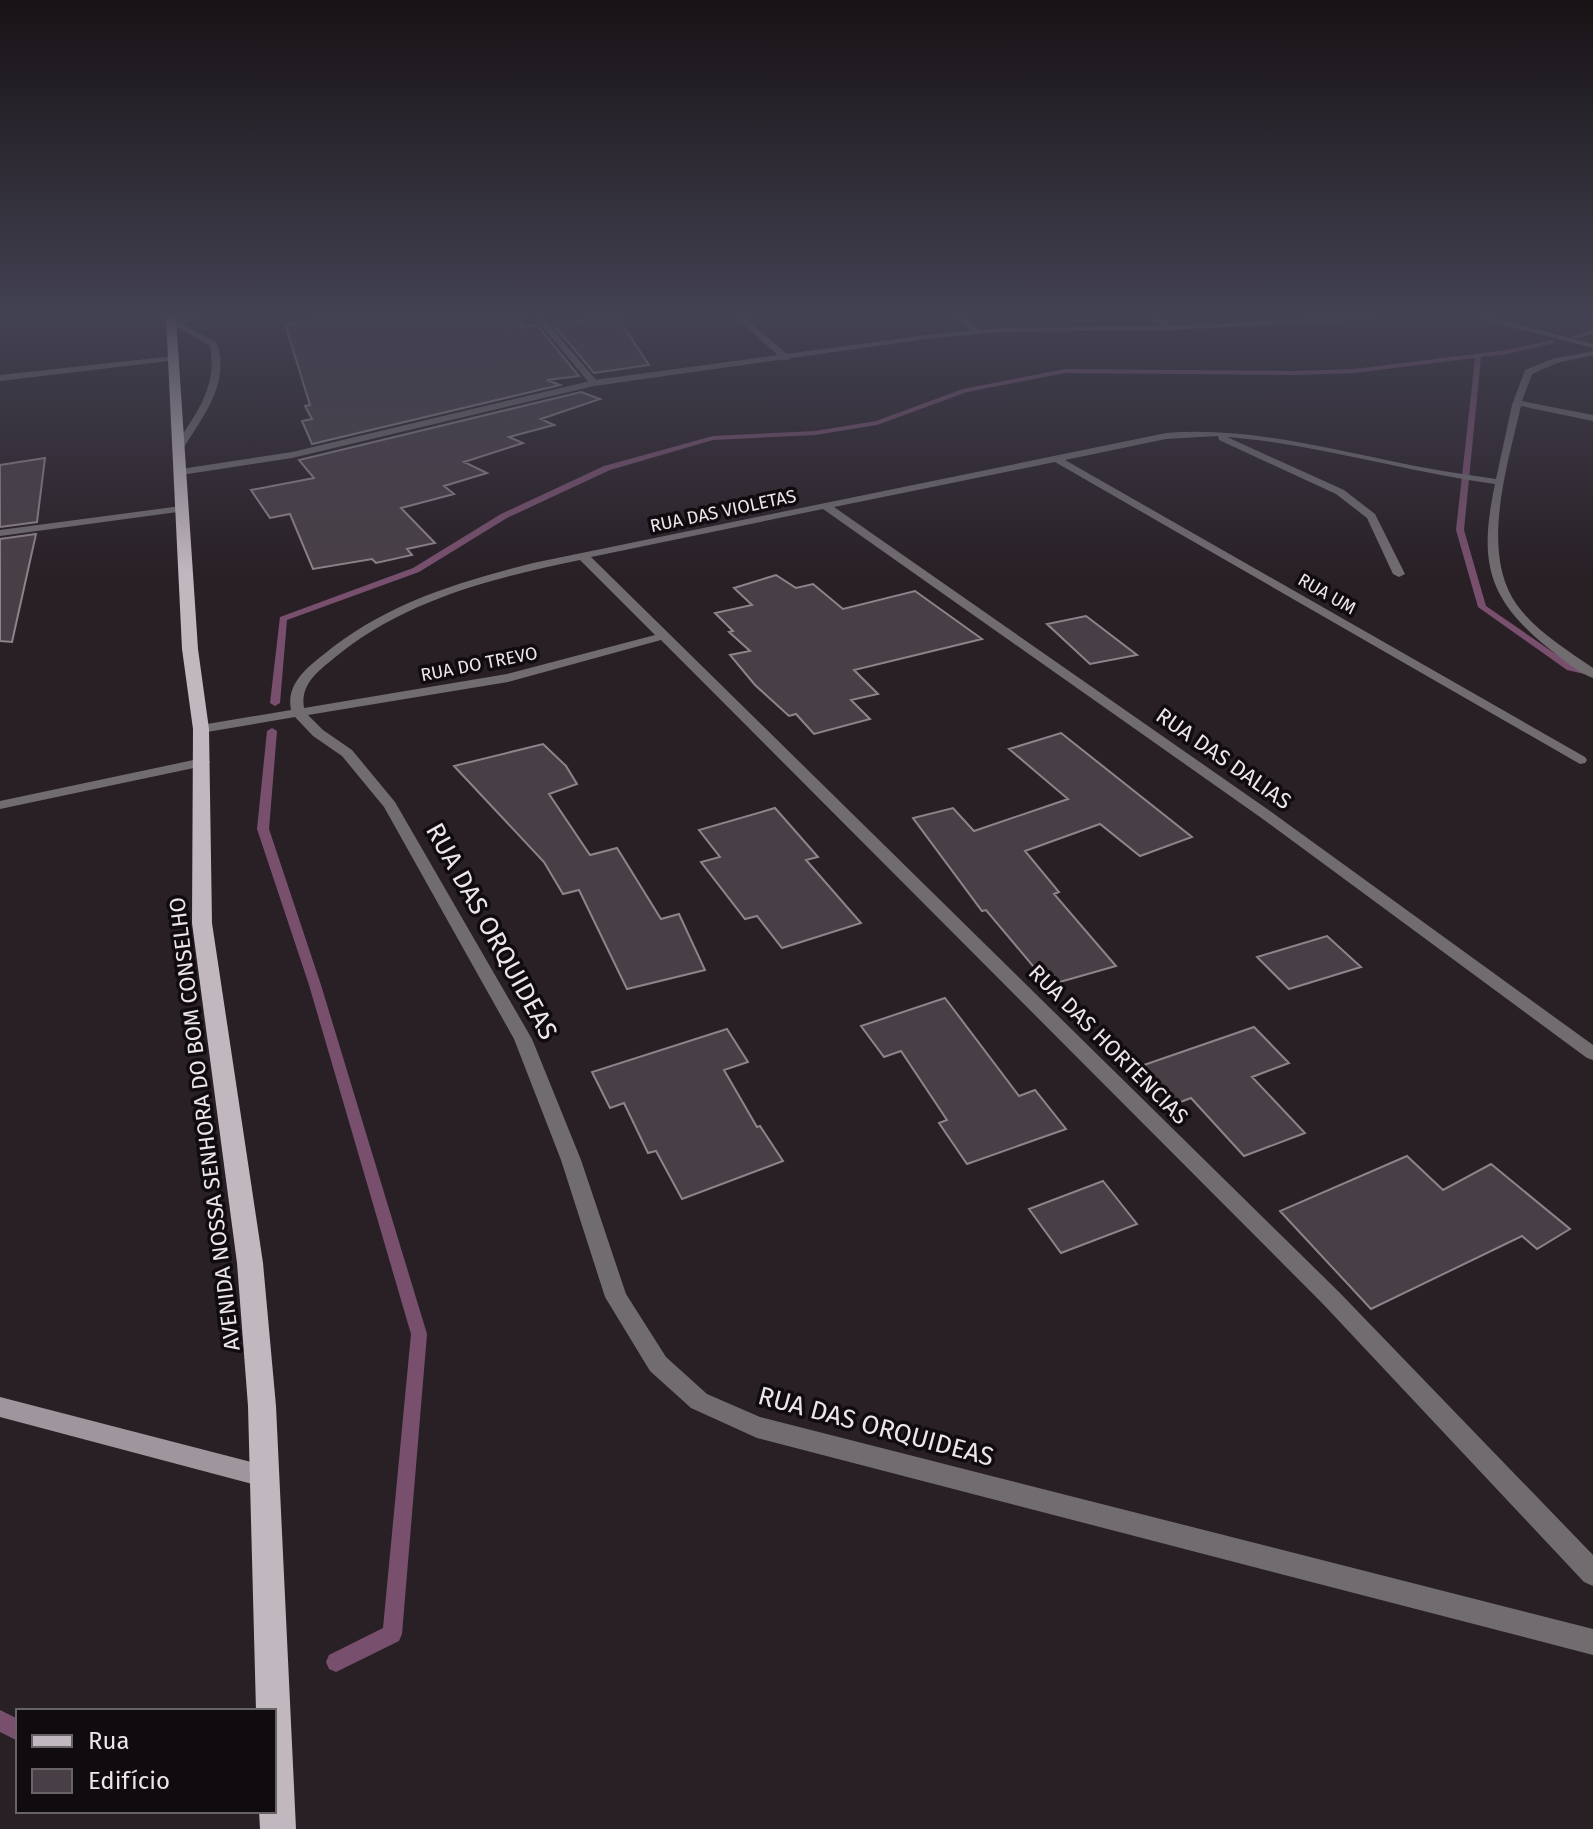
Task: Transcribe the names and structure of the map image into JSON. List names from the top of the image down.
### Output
{
  "streets": {
    "main road": ["AVENIDA NOSSA SENHORA DO BOM CONSELHO"],
    "street": [
      "RUA DAS VIOLETAS",
      "RUA UM",
      "RUA DO TREVO",
      "RUA DAS DALIAS",
      "RUA DAS ORQUIDEAS",
      "RUA DAS HORTENCIAS"
    ]
  },
  "crossings": [
    ["RUA DAS VIOLETAS", "RUA UM"],
    ["RUA DAS VIOLETAS", "RUA DO TREVO"],
    ["RUA DAS VIOLETAS", "RUA DAS DALIAS"],
    ["RUA DAS VIOLETAS", "RUA DAS ORQUIDEAS"],
    ["RUA DAS VIOLETAS", "RUA DAS HORTENCIAS"],
    ["RUA DO TREVO", "RUA DAS ORQUIDEAS"],
    ["RUA DO TREVO", "RUA DAS HORTENCIAS"]
  ],
  "legend": ["Rua", "Edifício"]
}
